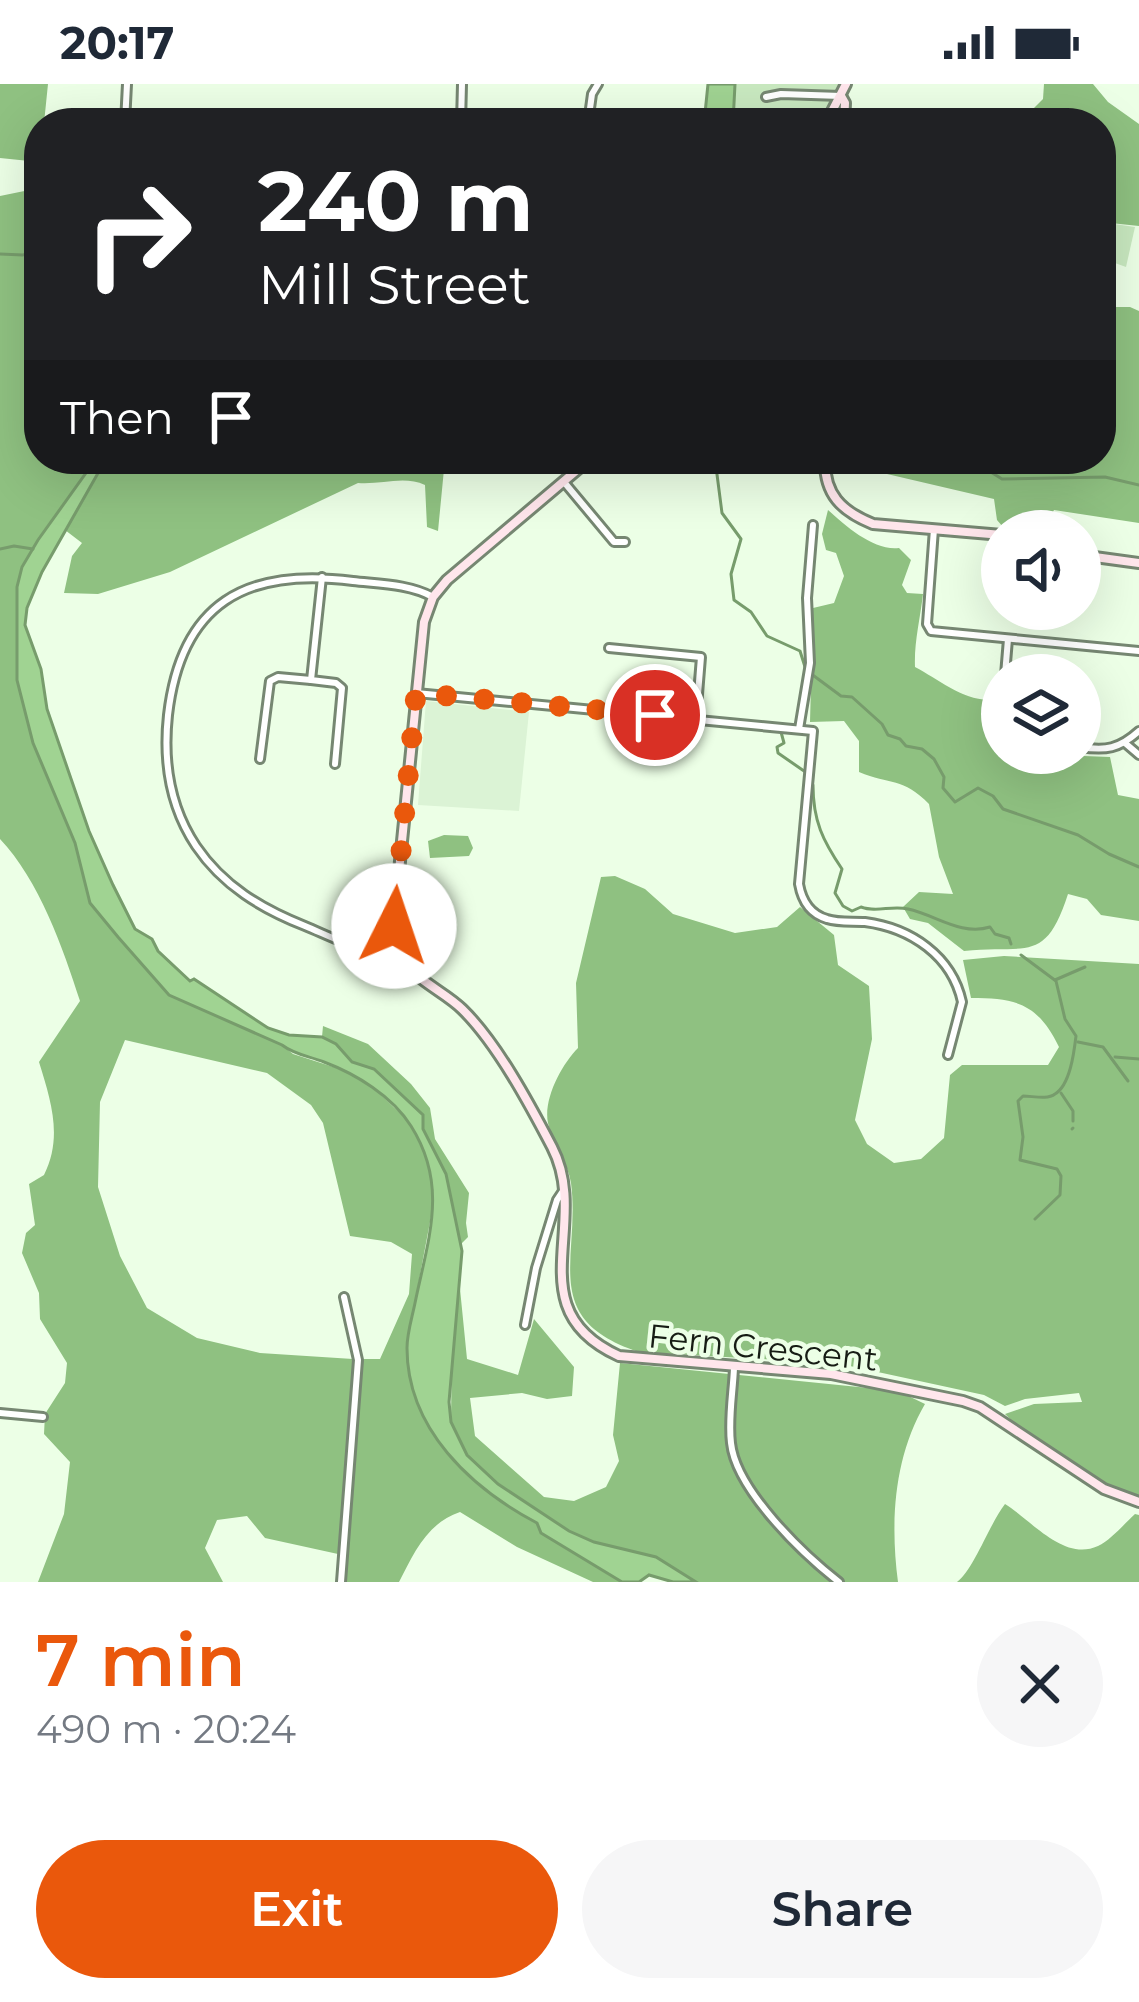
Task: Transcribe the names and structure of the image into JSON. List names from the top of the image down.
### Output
{
  "streets": {
    "street": ["Fern Crescent"]
  },
  "page": {
    "status": "20:17",
    "turn": ["240 m", "Mill Street"],
    "then": "Then",
    "heading": ["7 min", "490 m · 20:24"],
    "buttons": ["Exit", "Share"]
  }
}
